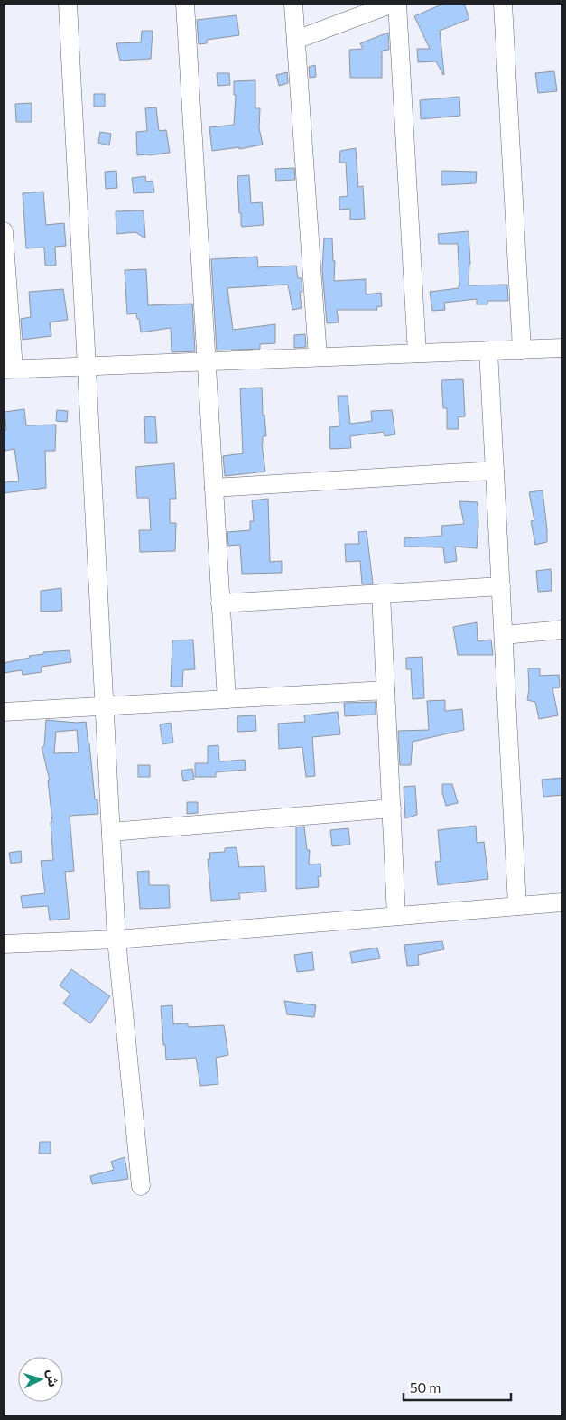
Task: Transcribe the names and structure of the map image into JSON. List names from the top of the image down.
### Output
{
  "scale_bar": "50 m",
  "north": "right"
}
